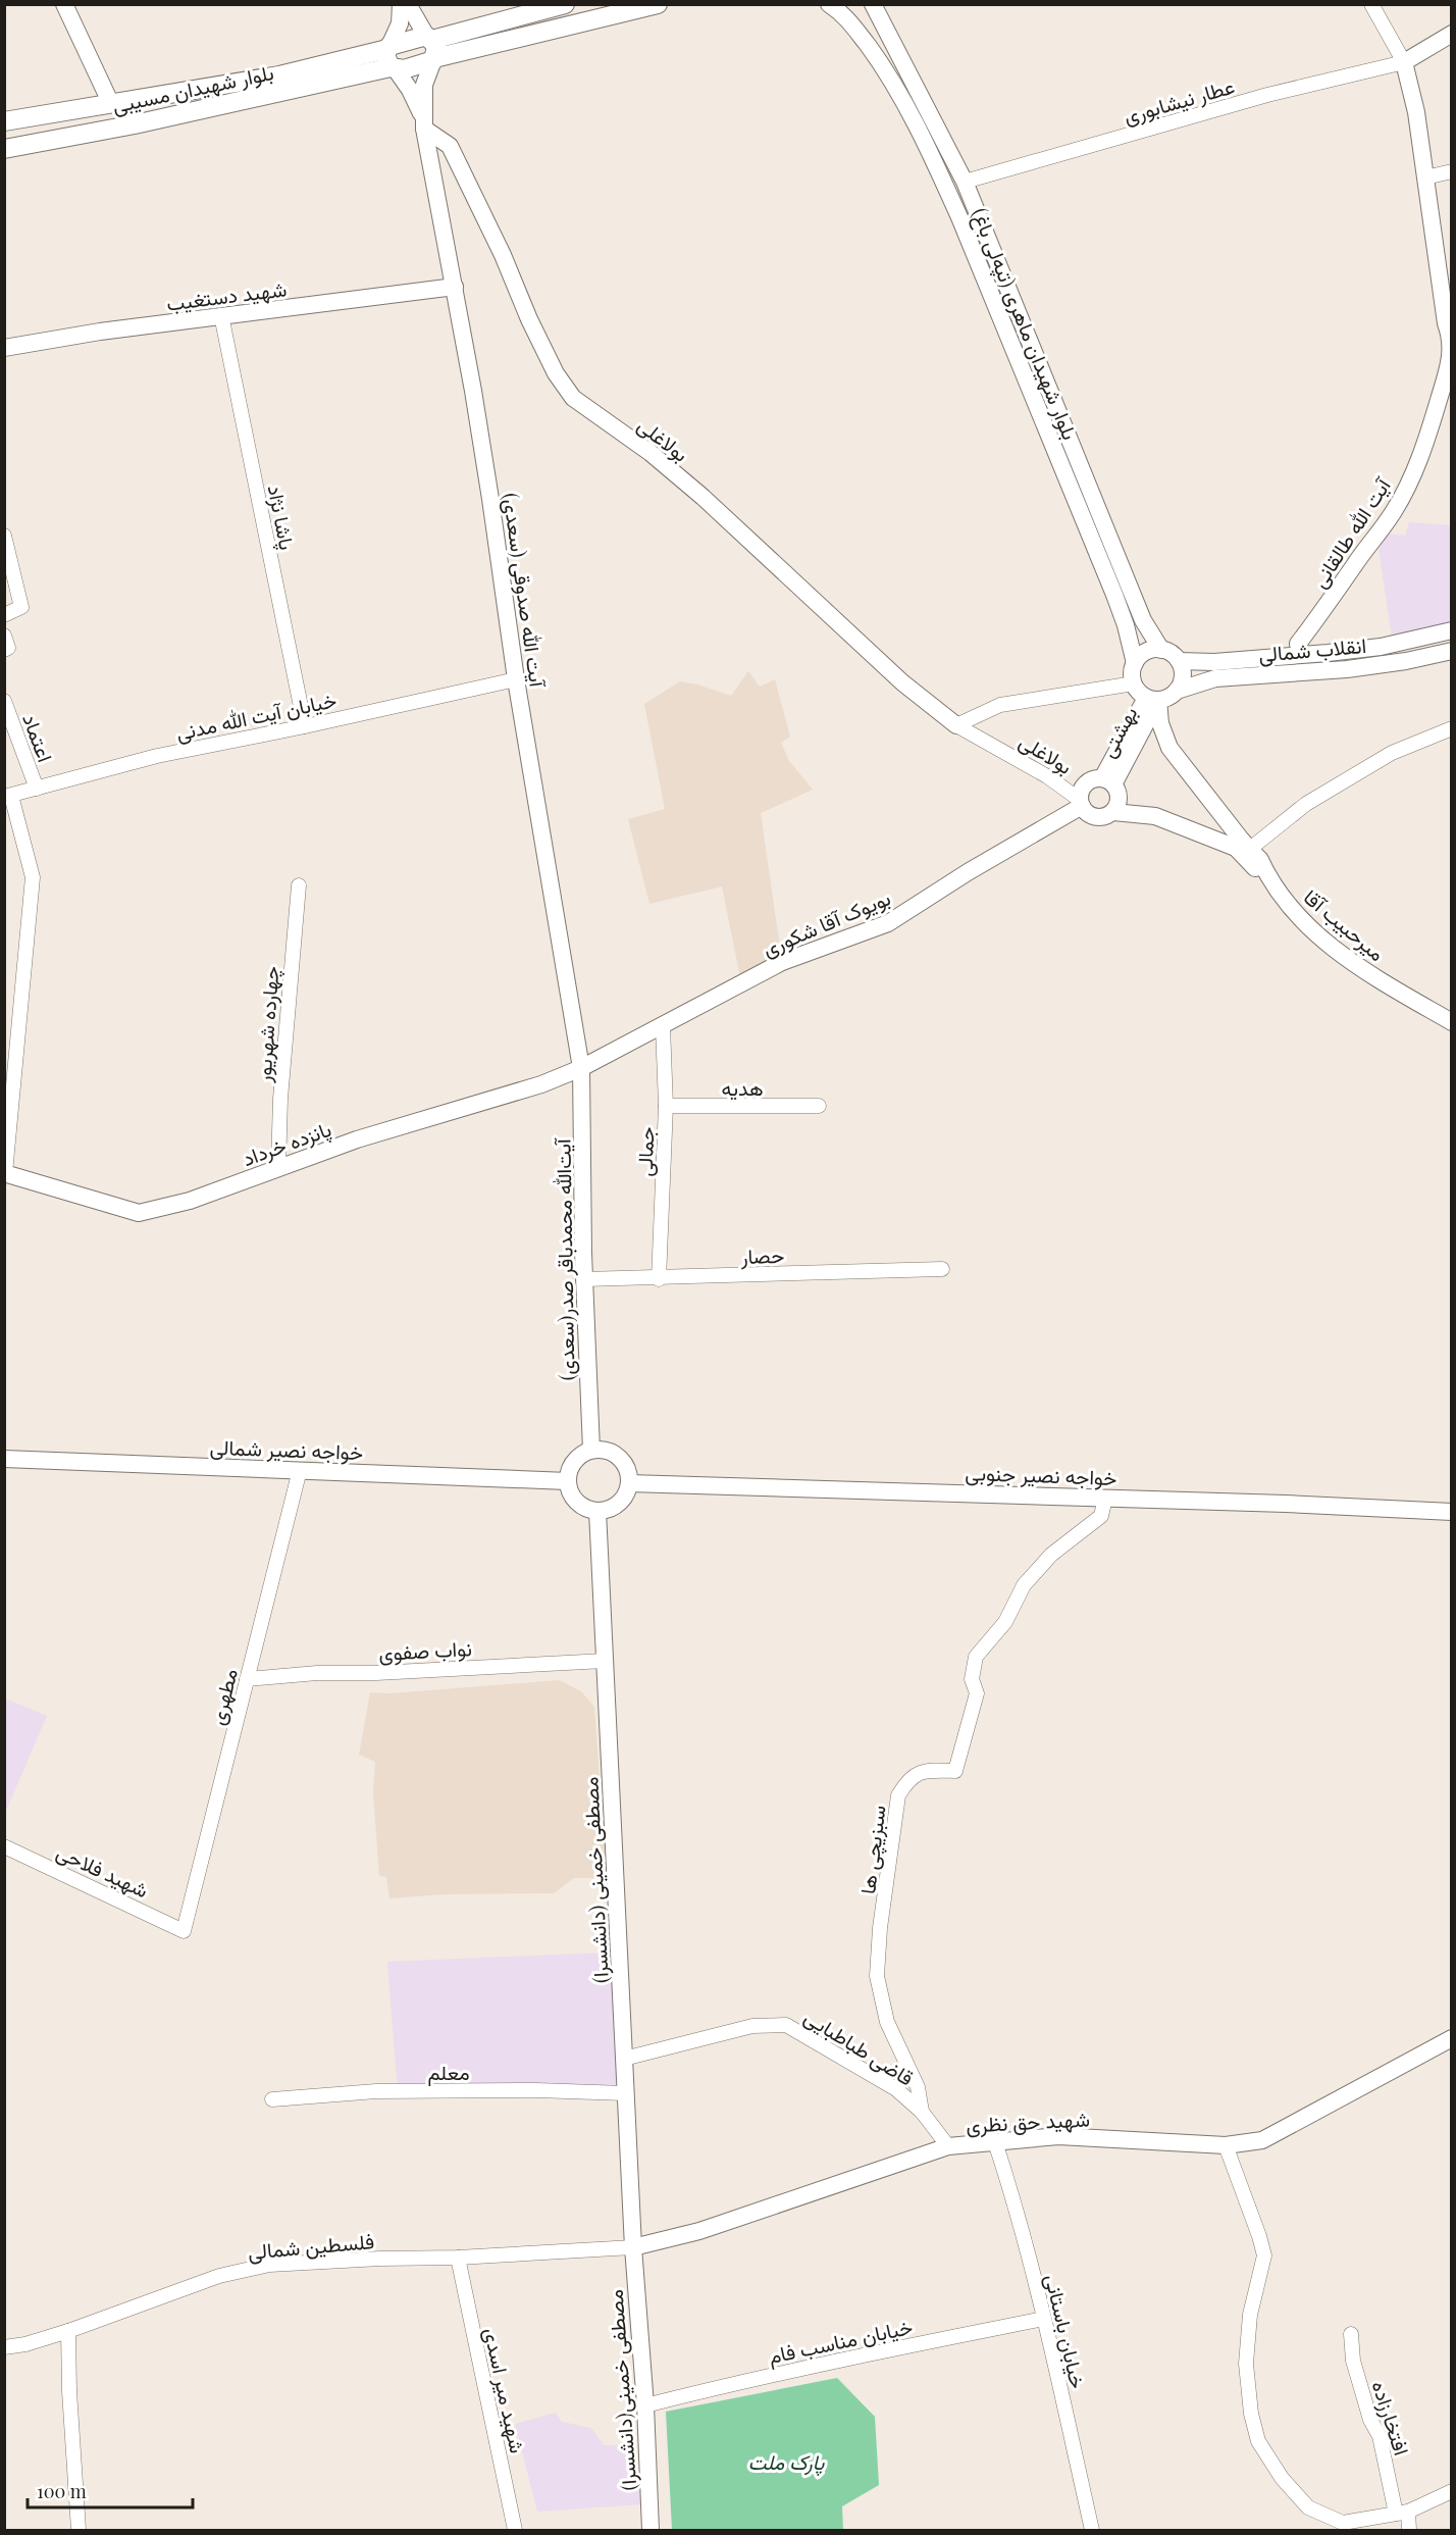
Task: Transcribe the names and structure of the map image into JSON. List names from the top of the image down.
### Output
{
  "streets": {
    "main road": ["بلوار شهیدان مسیبی"],
    "street": [
      "عطار نیشابوری",
      "شهید دستغیب",
      "بلوار شهیدان ماهری (تپه‌لی باغ)",
      "بولاغلی",
      "پاشا نژاد",
      "آیت الله طالقانی",
      "آیت الله صدوقی (سعدی)",
      "انقلاب شمالی",
      "خیابان آیت الله مدنی",
      "بهشتی",
      "اعتماد",
      "بویوک آقا شکوری",
      "میرحبیب آقا",
      "چهارده شهریور",
      "هدیه",
      "پانزده خرداد",
      "جمالی",
      "حصار",
      "آیت‌الله محمدباقر صدر(سعدی)",
      "خواجه نصیر شمالی",
      "خواجه نصیر جنوبی",
      "نواب صفوی",
      "مطهری",
      "سبزیچی ها",
      "شهید فلاحی",
      "مصطفی خمینی (دانشسرا)",
      "قاضی طباطبایی",
      "معلم",
      "شهید حق نظری",
      "فلسطین شمالی",
      "خیابان باستانی",
      "خیابان مناسب فام",
      "شهید میر اسدی",
      "(دانشسرا)مصطفی خمینی",
      "افتخارزاده"
    ]
  },
  "crossings": [
    ["عطار نیشابوری", "بلوار شهیدان ماهری (تپه‌لی باغ)"],
    ["عطار نیشابوری", "آیت الله طالقانی"],
    ["شهید دستغیب", "پاشا نژاد"],
    ["شهید دستغیب", "آیت الله صدوقی (سعدی)"],
    ["بلوار شهیدان ماهری (تپه‌لی باغ)", "بولاغلی"],
    ["بلوار شهیدان ماهری (تپه‌لی باغ)", "انقلاب شمالی"],
    ["بلوار شهیدان ماهری (تپه‌لی باغ)", "بهشتی"],
    ["بلوار شهیدان ماهری (تپه‌لی باغ)", "میرحبیب آقا"],
    ["بولاغلی", "آیت الله صدوقی (سعدی)"],
    ["بولاغلی", "انقلاب شمالی"],
    ["بولاغلی", "بهشتی"],
    ["بولاغلی", "بویوک آقا شکوری"],
    ["بولاغلی", "میرحبیب آقا"],
    ["پاشا نژاد", "خیابان آیت الله مدنی"],
    ["آیت الله طالقانی", "انقلاب شمالی"],
    ["آیت الله صدوقی (سعدی)", "خیابان آیت الله مدنی"],
    ["آیت الله صدوقی (سعدی)", "بویوک آقا شکوری"],
    ["آیت الله صدوقی (سعدی)", "پانزده خرداد"],
    ["آیت الله صدوقی (سعدی)", "آیت‌الله محمدباقر صدر(سعدی)"],
    ["انقلاب شمالی", "بهشتی"],
    ["انقلاب شمالی", "میرحبیب آقا"],
    ["خیابان آیت الله مدنی", "اعتماد"],
    ["بهشتی", "بویوک آقا شکوری"],
    ["بهشتی", "میرحبیب آقا"],
    ["بویوک آقا شکوری", "پانزده خرداد"],
    ["بویوک آقا شکوری", "جمالی"],
    ["بویوک آقا شکوری", "آیت‌الله محمدباقر صدر(سعدی)"],
    ["چهارده شهریور", "پانزده خرداد"],
    ["هدیه", "جمالی"],
    ["پانزده خرداد", "آیت‌الله محمدباقر صدر(سعدی)"],
    ["جمالی", "حصار"],
    ["حصار", "آیت‌الله محمدباقر صدر(سعدی)"],
    ["آیت‌الله محمدباقر صدر(سعدی)", "خواجه نصیر شمالی"],
    ["آیت‌الله محمدباقر صدر(سعدی)", "خواجه نصیر جنوبی"],
    ["آیت‌الله محمدباقر صدر(سعدی)", "مصطفی خمینی (دانشسرا)"],
    ["خواجه نصیر شمالی", "خواجه نصیر جنوبی"],
    ["خواجه نصیر شمالی", "مطهری"],
    ["خواجه نصیر شمالی", "مصطفی خمینی (دانشسرا)"],
    ["خواجه نصیر جنوبی", "سبزیچی ها"],
    ["خواجه نصیر جنوبی", "مصطفی خمینی (دانشسرا)"],
    ["نواب صفوی", "مطهری"],
    ["نواب صفوی", "مصطفی خمینی (دانشسرا)"],
    ["مطهری", "شهید فلاحی"],
    ["سبزیچی ها", "قاضی طباطبایی"],
    ["مصطفی خمینی (دانشسرا)", "قاضی طباطبایی"],
    ["مصطفی خمینی (دانشسرا)", "معلم"],
    ["مصطفی خمینی (دانشسرا)", "شهید حق نظری"],
    ["مصطفی خمینی (دانشسرا)", "فلسطین شمالی"],
    ["مصطفی خمینی (دانشسرا)", "(دانشسرا)مصطفی خمینی"],
    ["قاضی طباطبایی", "شهید حق نظری"],
    ["شهید حق نظری", "فلسطین شمالی"],
    ["شهید حق نظری", "خیابان باستانی"],
    ["شهید حق نظری", "(دانشسرا)مصطفی خمینی"],
    ["فلسطین شمالی", "شهید میر اسدی"],
    ["فلسطین شمالی", "(دانشسرا)مصطفی خمینی"],
    ["خیابان باستانی", "خیابان مناسب فام"],
    ["خیابان مناسب فام", "(دانشسرا)مصطفی خمینی"]
  ],
  "parks": ["پارک ملت"],
  "scale_bar": "100 m"
}
